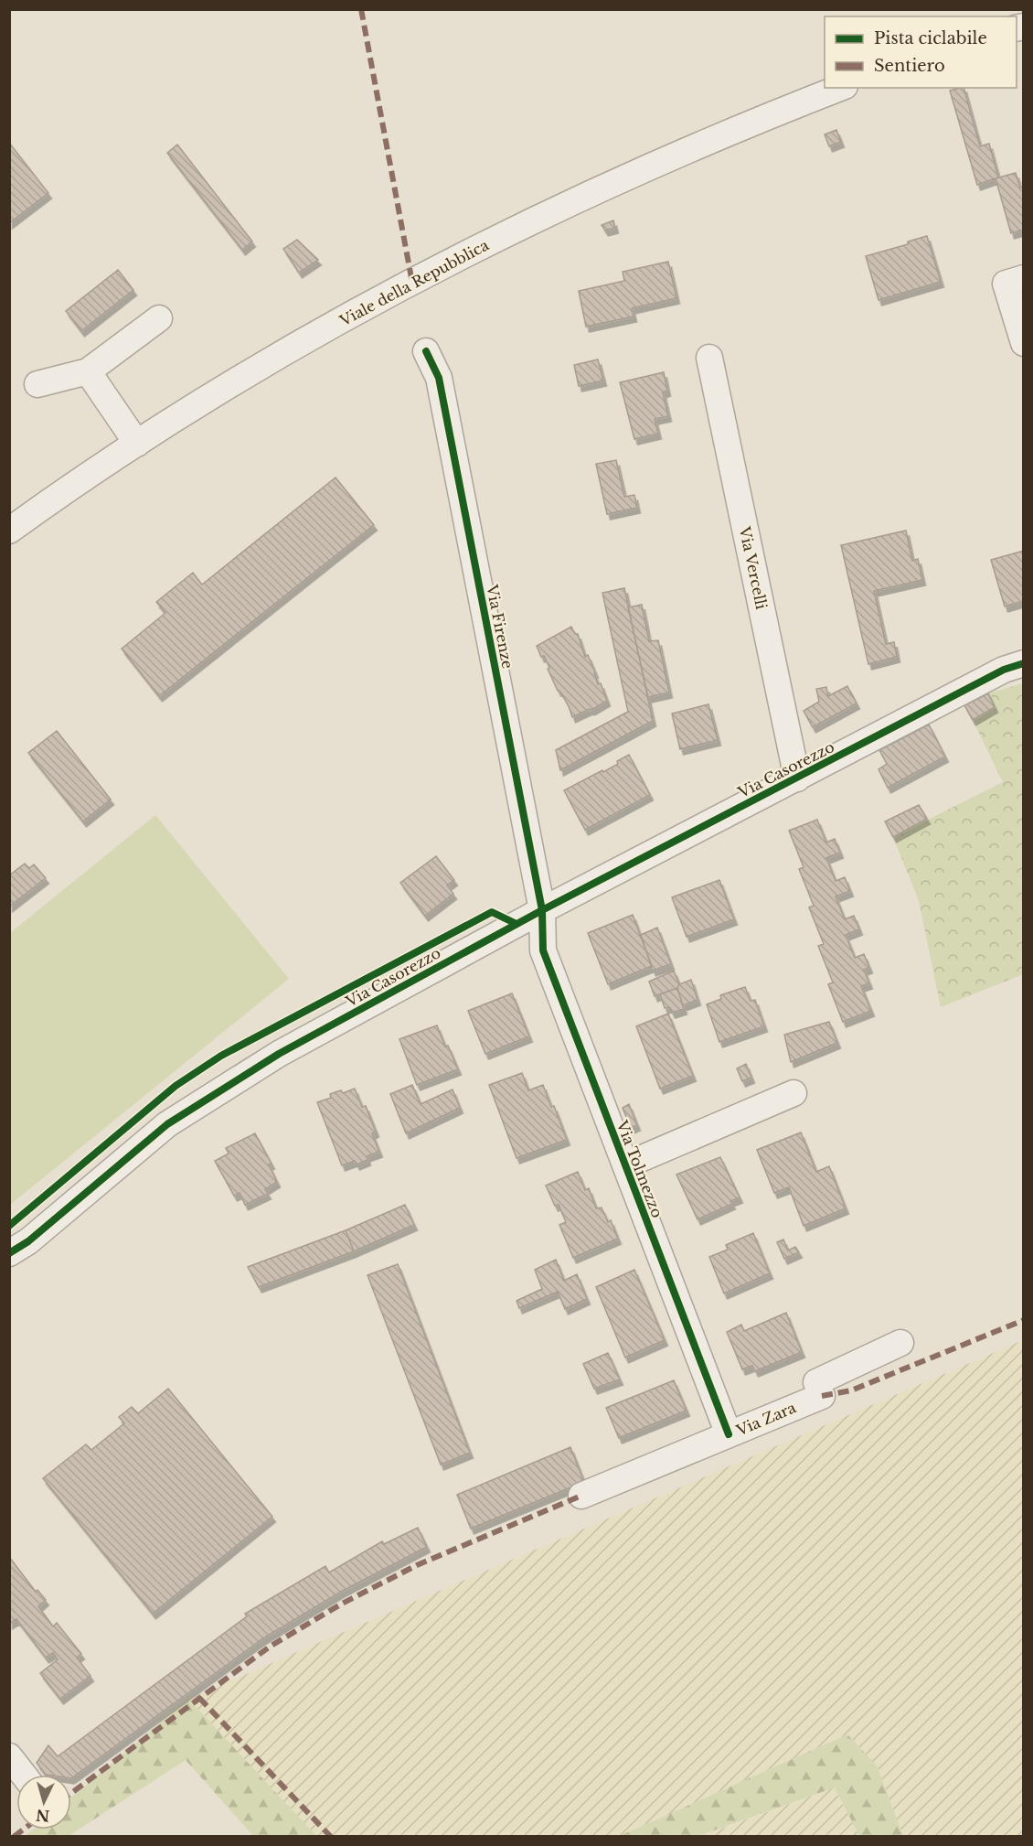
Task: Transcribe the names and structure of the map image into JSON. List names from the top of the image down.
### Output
{
  "streets": {
    "street": [
      "Viale della Repubblica",
      "Via Vercelli",
      "Via Firenze",
      "Via Casorezzo",
      "Via Tolmezzo",
      "Via Zara"
    ]
  },
  "crossings": [
    ["Via Vercelli", "Via Casorezzo"],
    ["Via Firenze", "Via Casorezzo"],
    ["Via Firenze", "Via Tolmezzo"],
    ["Via Casorezzo", "Via Tolmezzo"],
    ["Via Tolmezzo", "Via Zara"]
  ],
  "legend": ["Pista ciclabile", "Sentiero"],
  "north": "bottom"
}
